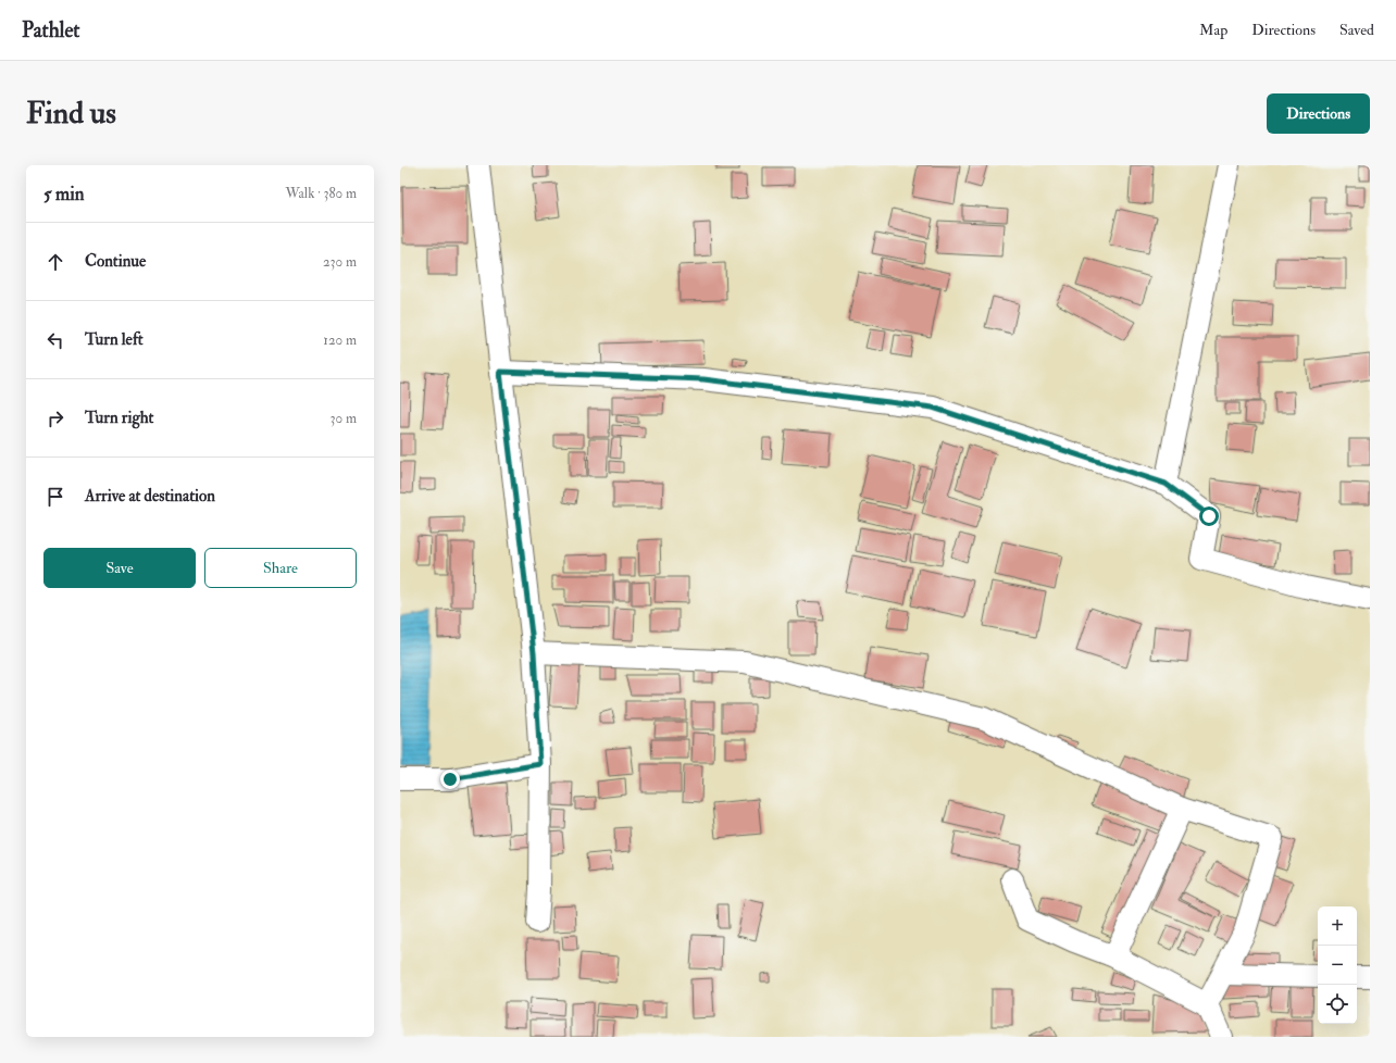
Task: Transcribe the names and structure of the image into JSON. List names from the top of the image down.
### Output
{
  "page": {
    "header": "Pathlet",
    "nav": ["Map", "Directions", "Saved"],
    "buttons": [
      "Directions",
      ["Save", "Share"]
    ],
    "title": "Find us",
    "heading": ["5 min", "Walk · 380 m"],
    "list": [
      ["Continue", "230 m"],
      ["Turn left", "120 m"],
      ["Turn right", "30 m"],
      "Arrive at destination"
    ],
    "map_buttons": ["+", "−"]
  }
}
